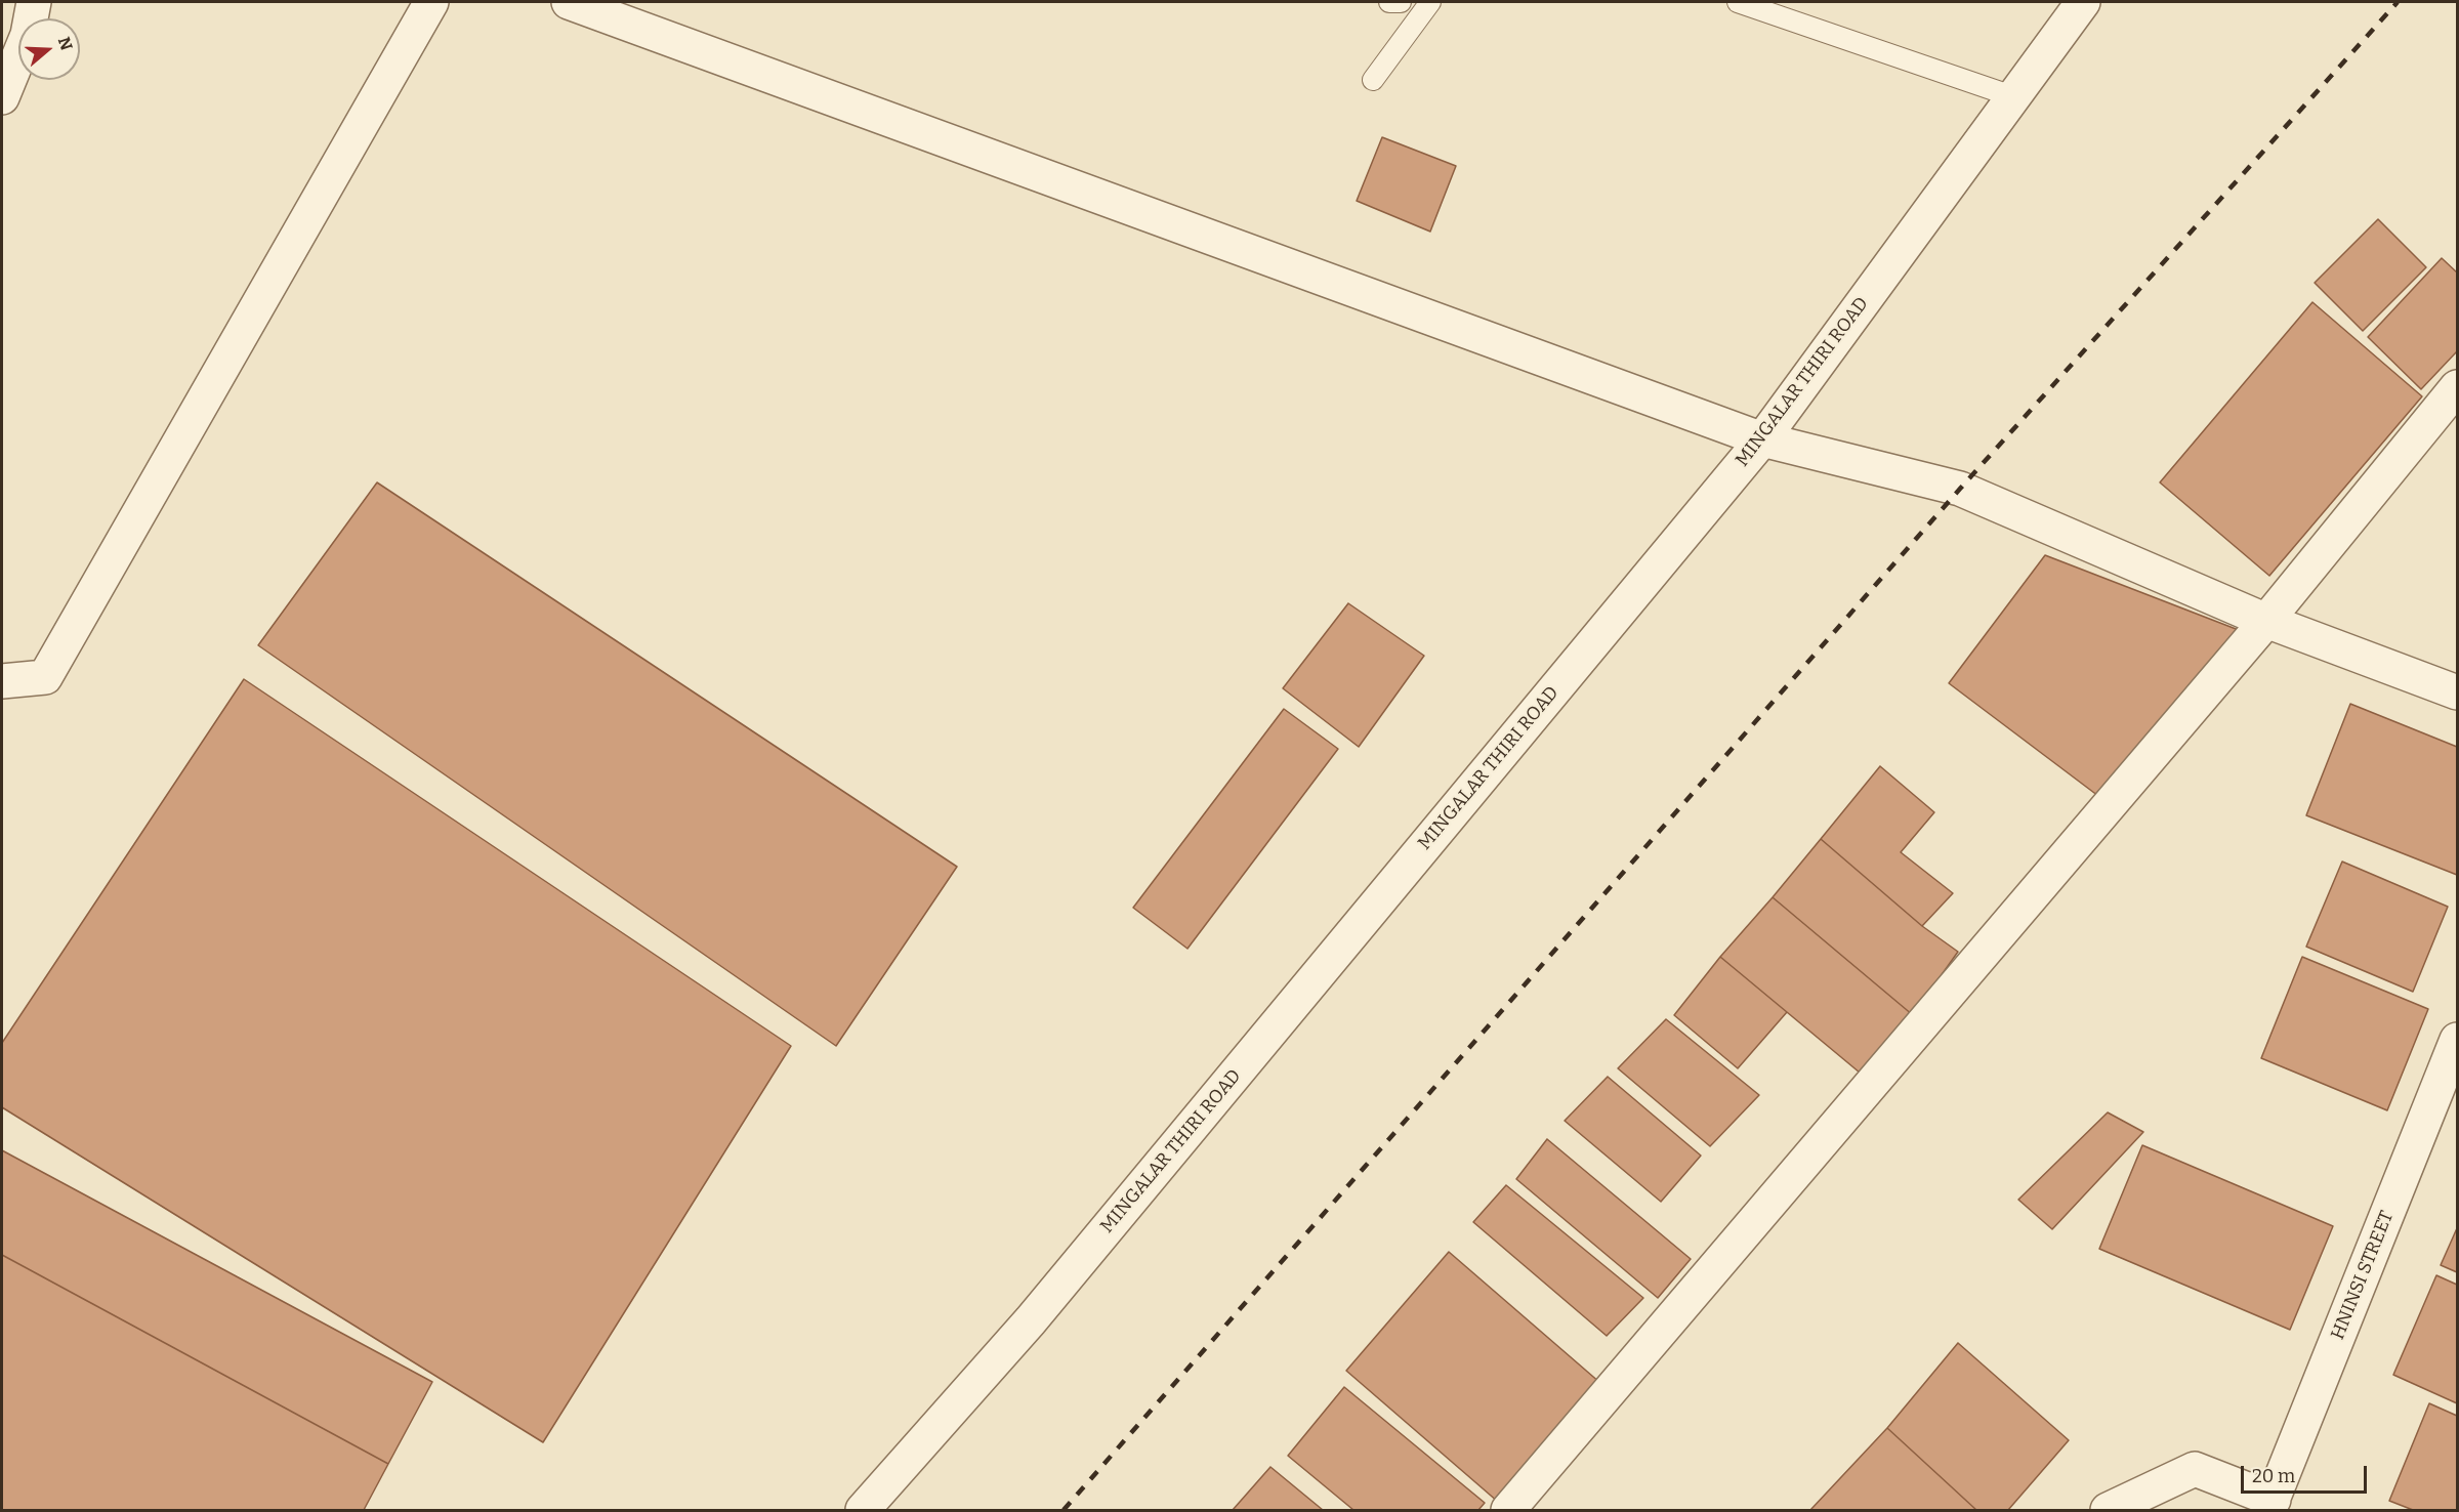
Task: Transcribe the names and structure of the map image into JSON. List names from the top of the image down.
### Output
{
  "streets": {
    "street": ["MINGALAR THIRI ROAD", "HNINSI STREET"]
  },
  "scale_bar": "20 m",
  "north": "right"
}
